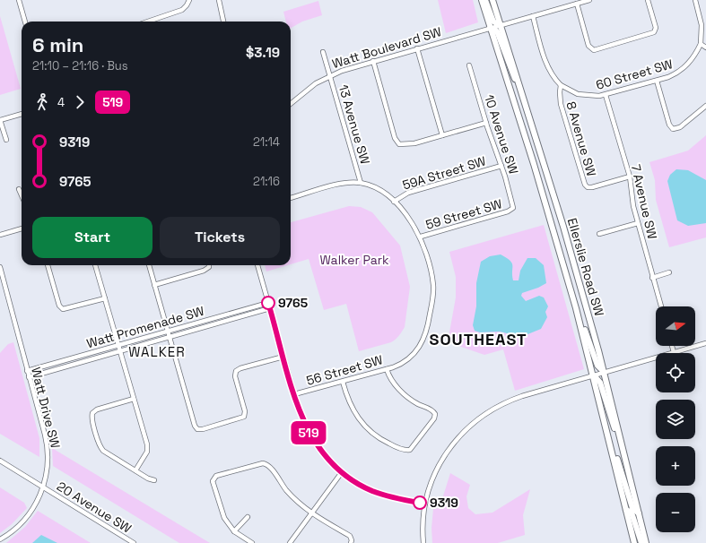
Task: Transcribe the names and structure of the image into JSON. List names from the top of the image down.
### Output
{
  "streets": {
    "main road": ["Ellerslie Road SW"],
    "street": [
      "Watt Boulevard SW",
      "60 Street SW",
      "13 Avenue SW",
      "10 Avenue SW",
      "8 Avenue SW",
      "59A Street SW",
      "7 Avenue SW",
      "59 Street SW",
      "Watt Promenade SW",
      "56 Street SW",
      "Watt Drive SW",
      "20 Avenue SW"
    ]
  },
  "crossings": [
    ["Watt Boulevard SW", "13 Avenue SW"],
    ["Watt Boulevard SW", "8 Avenue SW"],
    ["Watt Boulevard SW", "Ellerslie Road SW"],
    ["60 Street SW", "8 Avenue SW"],
    ["60 Street SW", "7 Avenue SW"],
    ["10 Avenue SW", "59A Street SW"],
    ["10 Avenue SW", "59 Street SW"],
    ["8 Avenue SW", "7 Avenue SW"],
    ["59 Street SW", "56 Street SW"],
    ["Watt Promenade SW", "Watt Drive SW"],
    ["Watt Drive SW", "20 Avenue SW"]
  ],
  "districts": ["SOUTHEAST", "WALKER"],
  "parks": ["Walker Park"],
  "places": ["9765", "9319"],
  "lines": ["bus line 519"],
  "north": "right",
  "page": {
    "on_map": "519",
    "heading": ["6 min", "21:10 – 21:16 · Bus", "$3.19"],
    "legs": ["4", "519"],
    "list": [
      {
        "name": "9319",
        "value": "21:14"
      },
      {
        "name": "9765",
        "value": "21:16"
      }
    ],
    "buttons": ["Start", "Tickets"],
    "map_buttons": ["+", "−"]
  }
}
